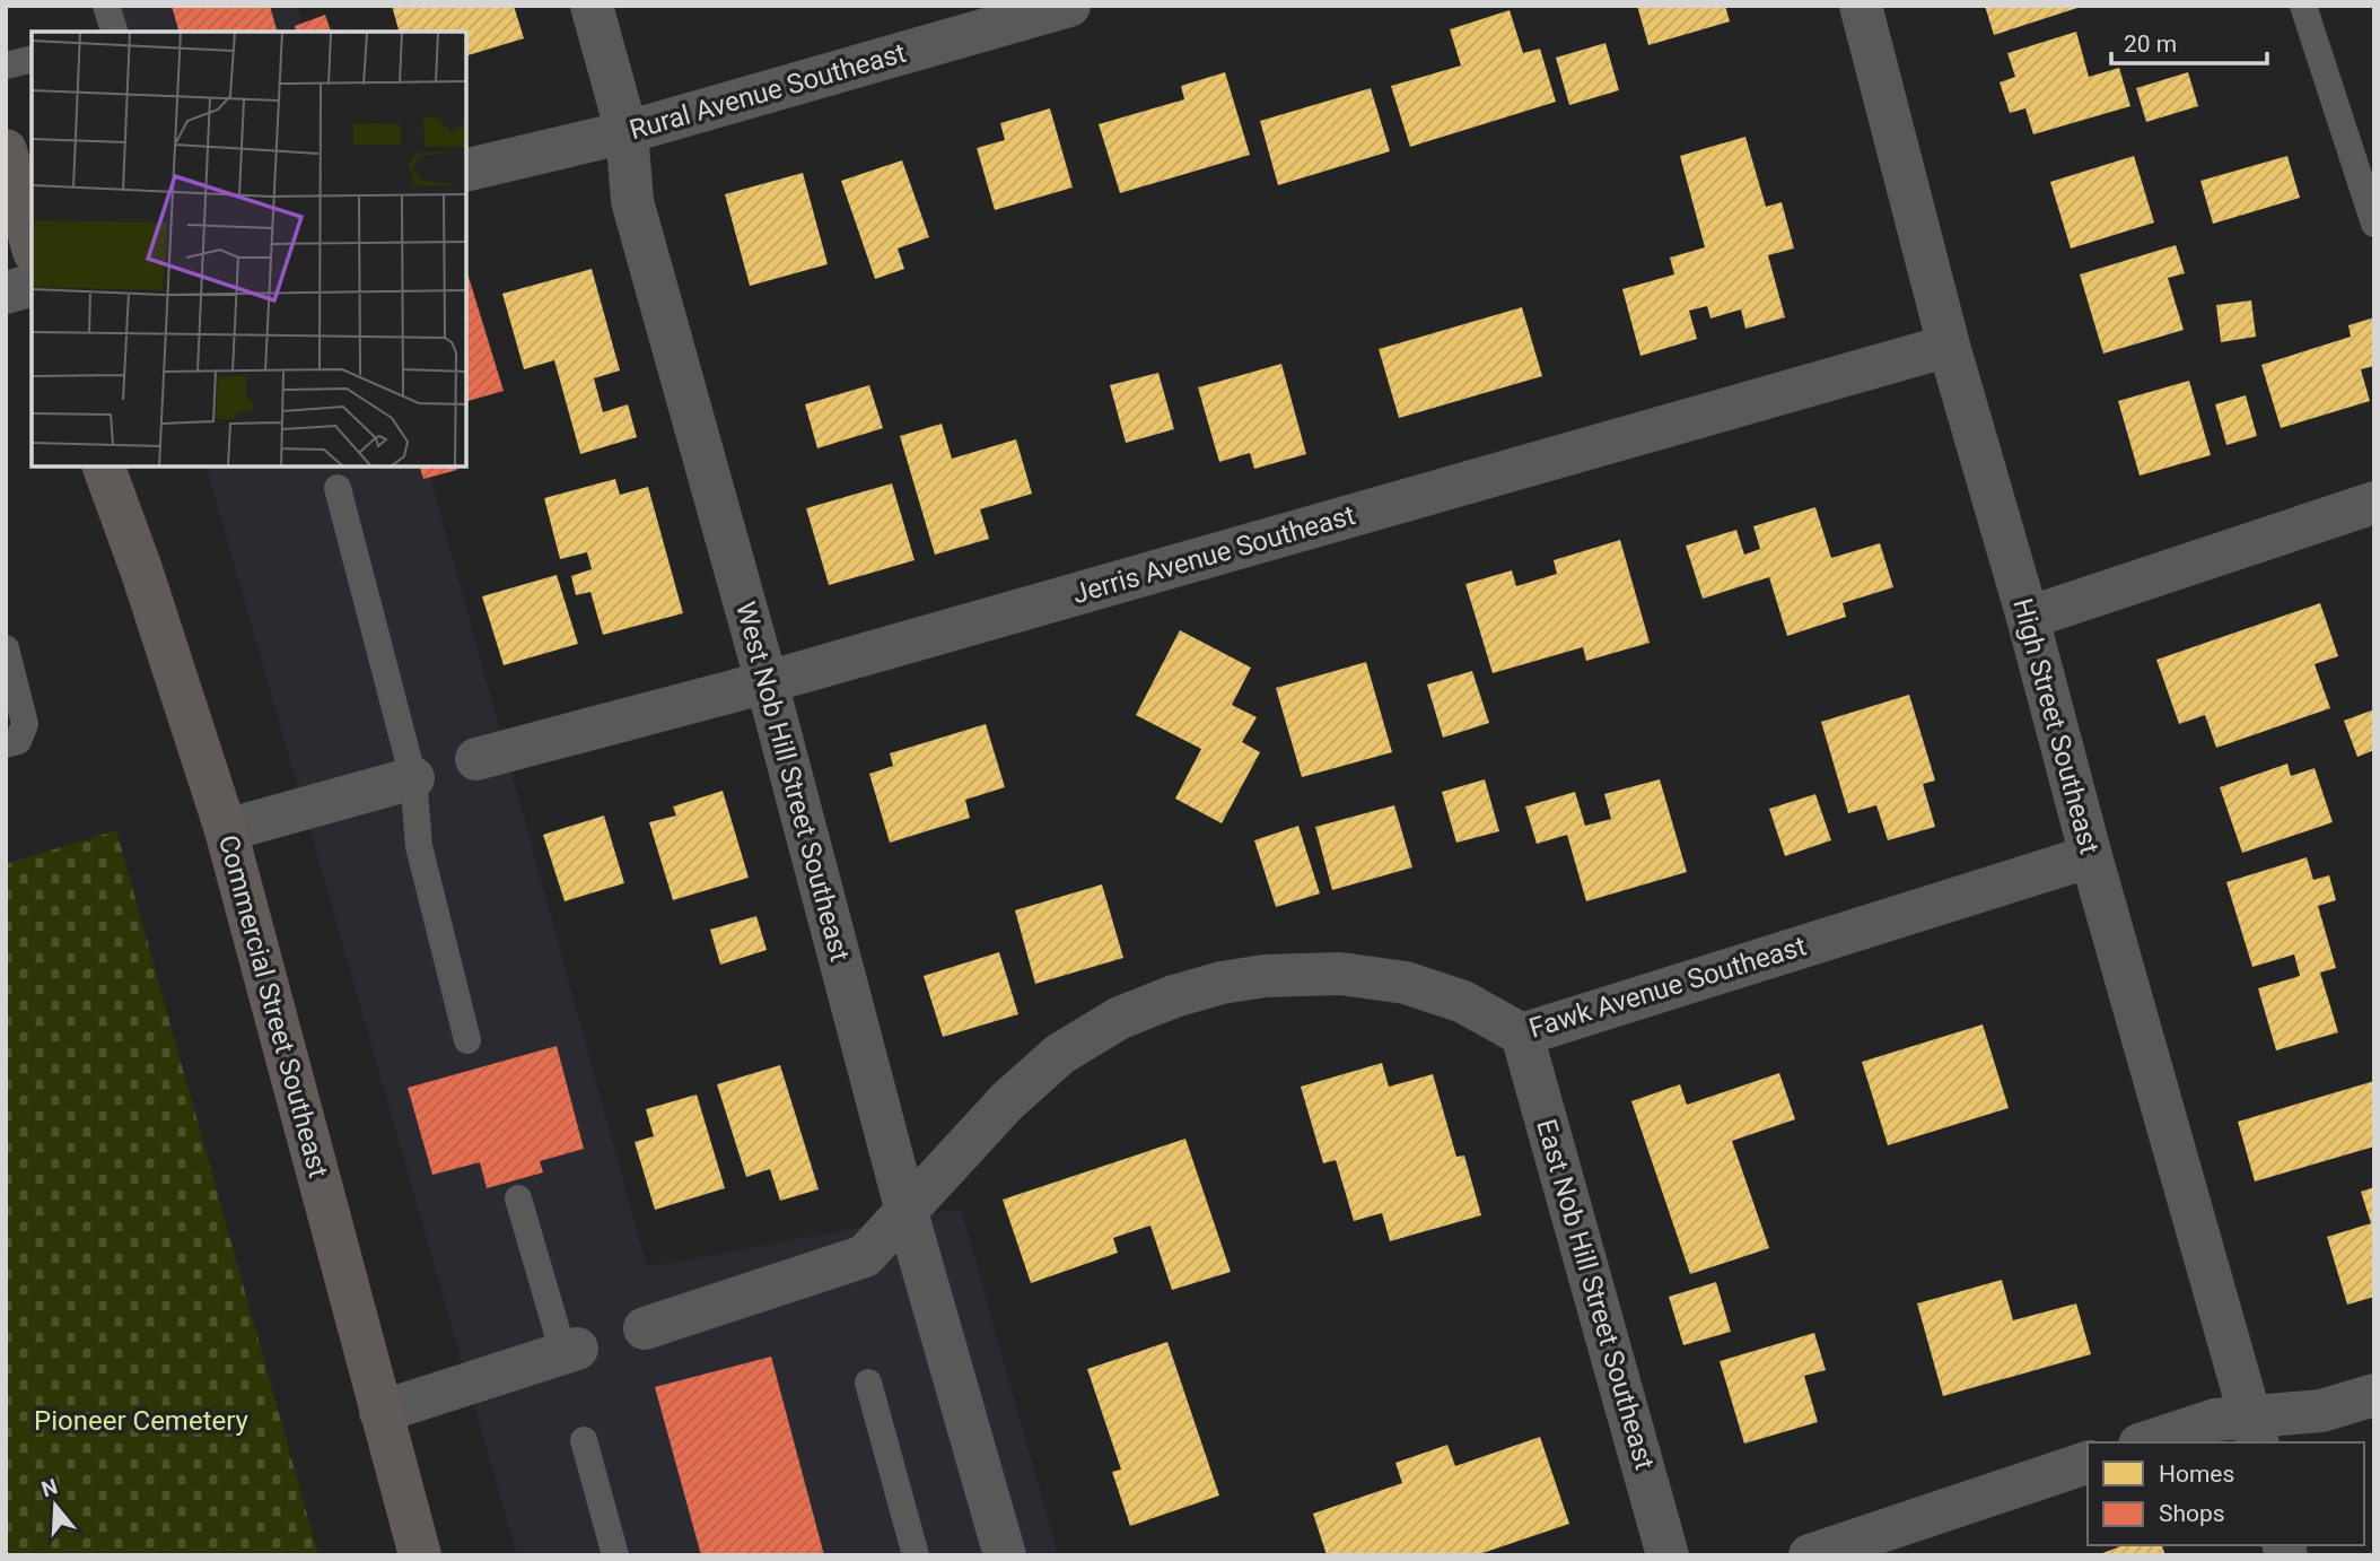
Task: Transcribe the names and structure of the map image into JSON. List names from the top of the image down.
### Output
{
  "streets": {
    "main road": ["Commercial Street Southeast"],
    "street": [
      "Rural Avenue Southeast",
      "Jerris Avenue Southeast",
      "High Street Southeast",
      "West Nob Hill Street Southeast",
      "Fawk Avenue Southeast",
      "East Nob Hill Street Southeast"
    ]
  },
  "crossings": [
    ["Rural Avenue Southeast", "West Nob Hill Street Southeast"],
    ["Jerris Avenue Southeast", "High Street Southeast"],
    ["Jerris Avenue Southeast", "West Nob Hill Street Southeast"],
    ["High Street Southeast", "Fawk Avenue Southeast"],
    ["West Nob Hill Street Southeast", "Fawk Avenue Southeast"],
    ["Fawk Avenue Southeast", "East Nob Hill Street Southeast"]
  ],
  "parks": ["Pioneer Cemetery"],
  "legend": ["Homes", "Shops"],
  "scale_bar": "20 m",
  "north": "top"
}
